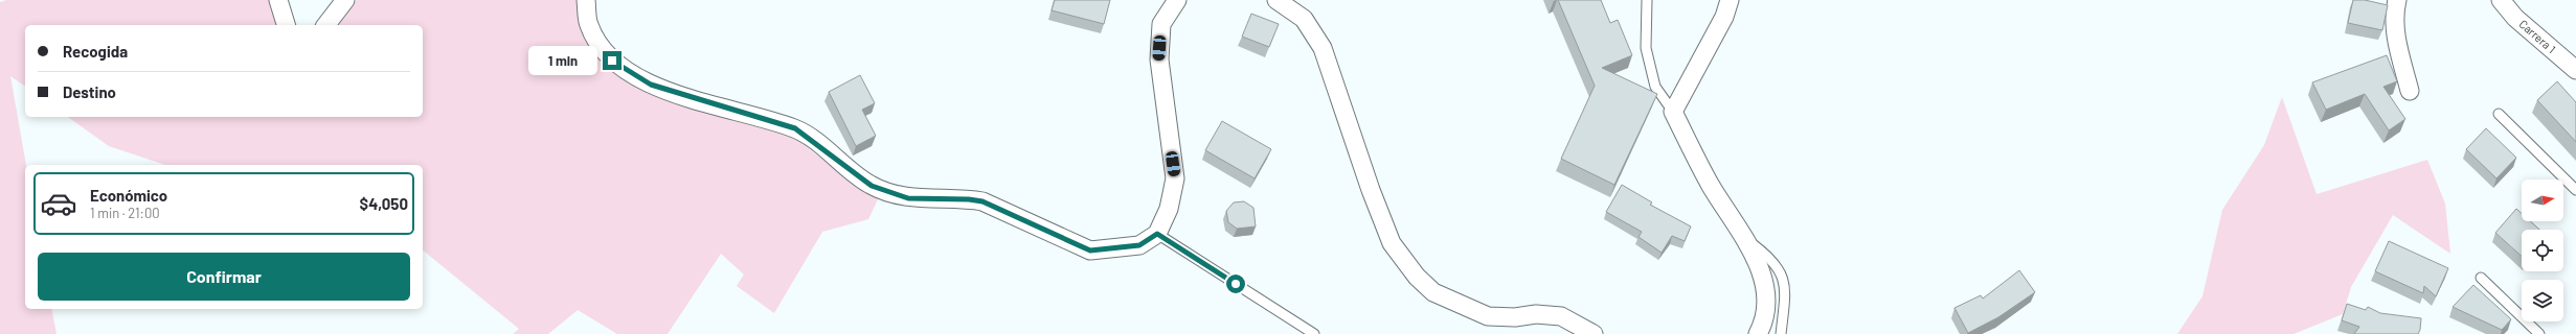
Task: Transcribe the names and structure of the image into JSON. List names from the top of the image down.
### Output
{
  "streets": {
    "street": ["Carrera 1"]
  },
  "north": "right",
  "page": {
    "banner": ["Recogida", "Destino"],
    "bubble": "1 min",
    "list": [
      {
        "name": "Económico",
        "note": "1 min · 21:00",
        "value": "$4,050"
      }
    ],
    "buttons": "Confirmar"
  }
}
